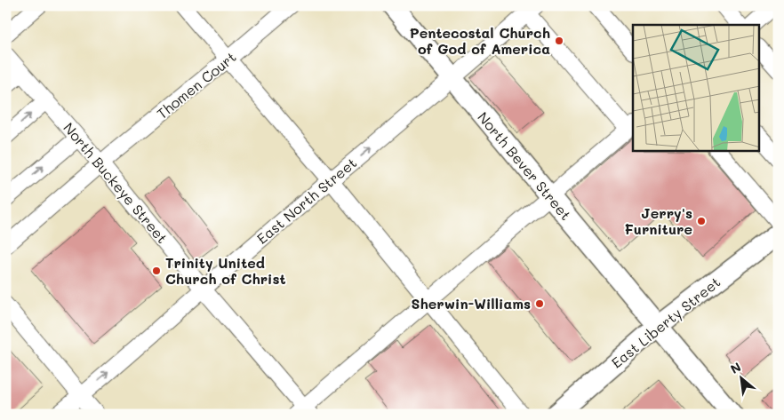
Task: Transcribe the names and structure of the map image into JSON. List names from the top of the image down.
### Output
{
  "streets": {
    "main road": ["North Bever Street", "East Liberty Street"],
    "street": ["Thomen Court", "North Buckeye Street", "East North Street"]
  },
  "crossings": [
    ["Thomen Court", "North Buckeye Street"],
    ["North Bever Street", "East North Street"],
    ["North Bever Street", "East Liberty Street"],
    ["North Buckeye Street", "East North Street"]
  ],
  "one_way": ["East North Street"],
  "places": [
    "Pentecostal Church of God of America",
    "Jerry's Furniture",
    "Trinity United Church of Christ",
    "Sherwin-Williams"
  ],
  "north": "top left"
}
